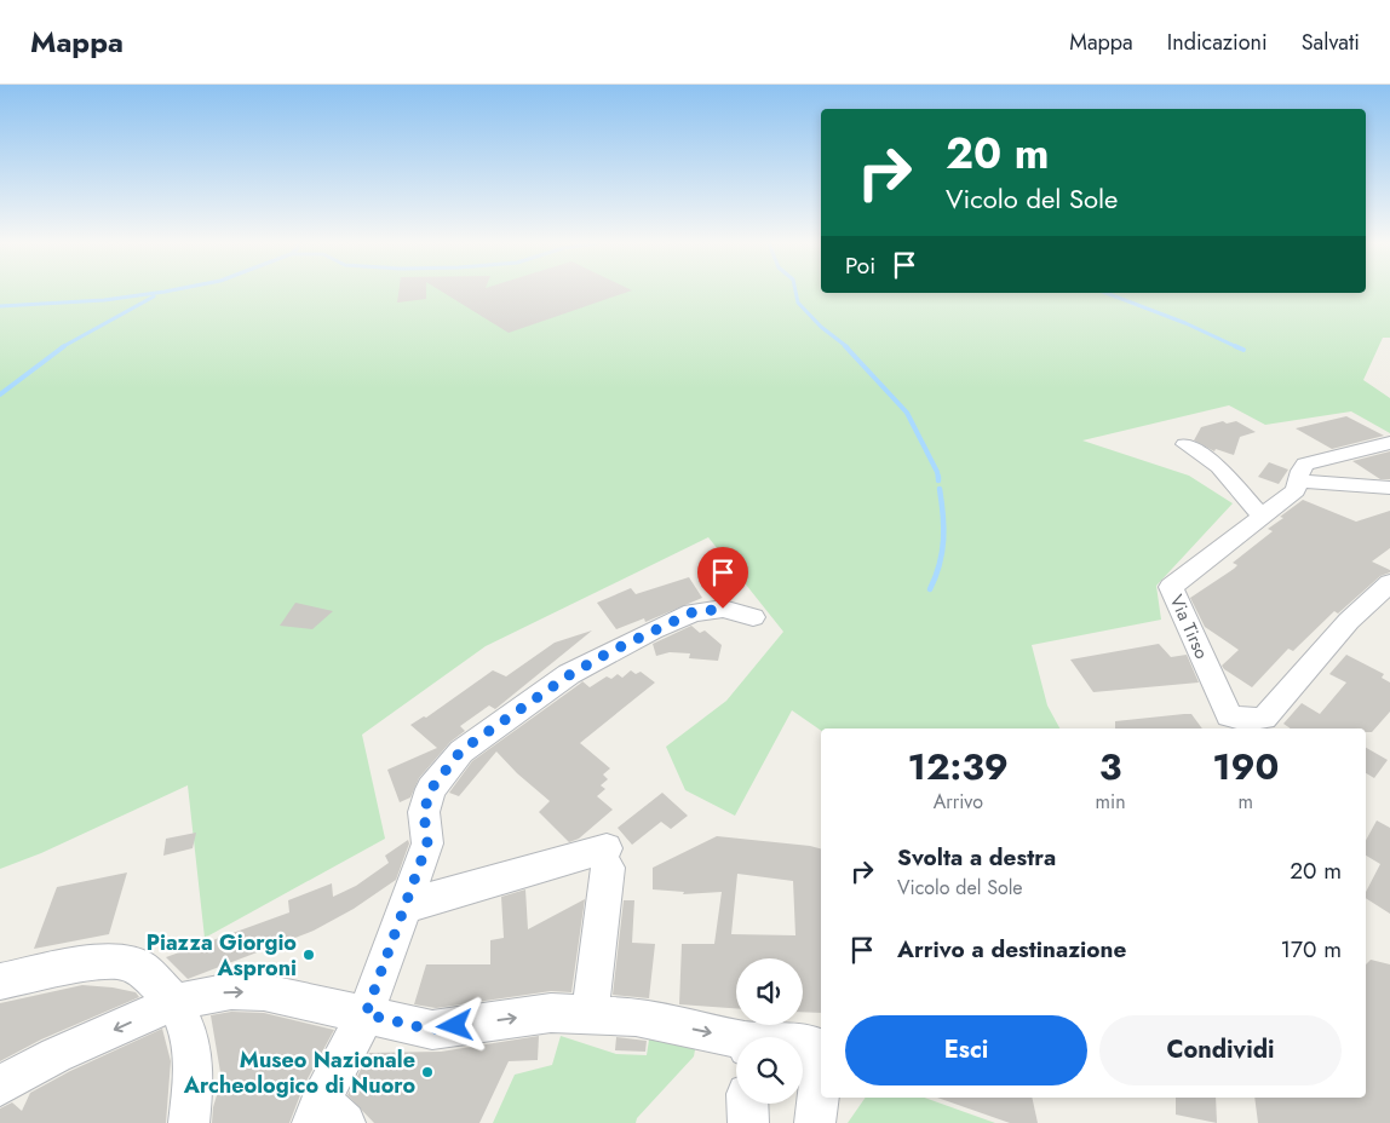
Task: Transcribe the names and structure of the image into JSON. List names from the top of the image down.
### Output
{
  "streets": {
    "street": ["Via Tirso"]
  },
  "places": ["Piazza Giorgio Asproni", "Museo Nazionale Archeologico di Nuoro"],
  "page": {
    "header": "Mappa",
    "nav": ["Mappa", "Indicazioni", "Salvati"],
    "turn": ["20 m", "Vicolo del Sole"],
    "then": "Poi",
    "eta": [
      "12:39",
      "Arrivo",
      "3",
      "min",
      "190",
      "m"
    ],
    "list": [
      {
        "name": "Svolta a destra",
        "note": "Vicolo del Sole",
        "value": "20 m"
      },
      {
        "name": "Arrivo a destinazione",
        "value": "170 m"
      }
    ],
    "buttons": ["Esci", "Condividi"]
  }
}
